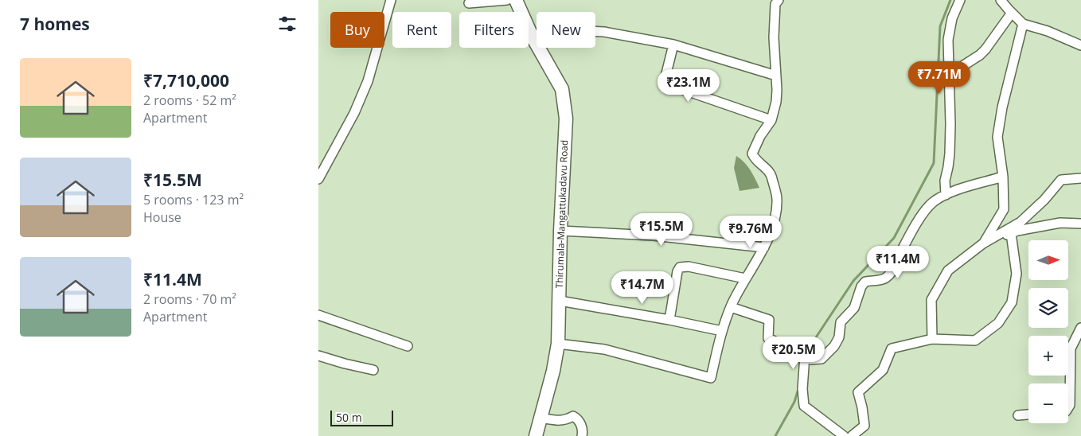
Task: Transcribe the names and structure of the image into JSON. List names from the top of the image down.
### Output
{
  "streets": {
    "main road": ["Thirumala-Mangattukadavu Road"]
  },
  "scale_bar": "50 m",
  "north": "right",
  "page": {
    "heading": "7 homes",
    "chip": [
      "Buy",
      "Rent",
      "Filters",
      "New"
    ],
    "list": [
      {
        "name": "₹7,710,000",
        "note": "2 rooms · 52 m² · Apartment"
      },
      {
        "name": "₹15.5M",
        "note": "5 rooms · 123 m² · House"
      },
      {
        "name": "₹11.4M",
        "note": "2 rooms · 70 m² · Apartment"
      }
    ],
    "price": [
      "₹7.71M",
      "₹23.1M",
      "₹15.5M",
      "₹9.76M",
      "₹11.4M",
      "₹14.7M",
      "₹20.5M"
    ],
    "map_buttons": ["+", "−"],
    "scale": "50 m"
  }
}
